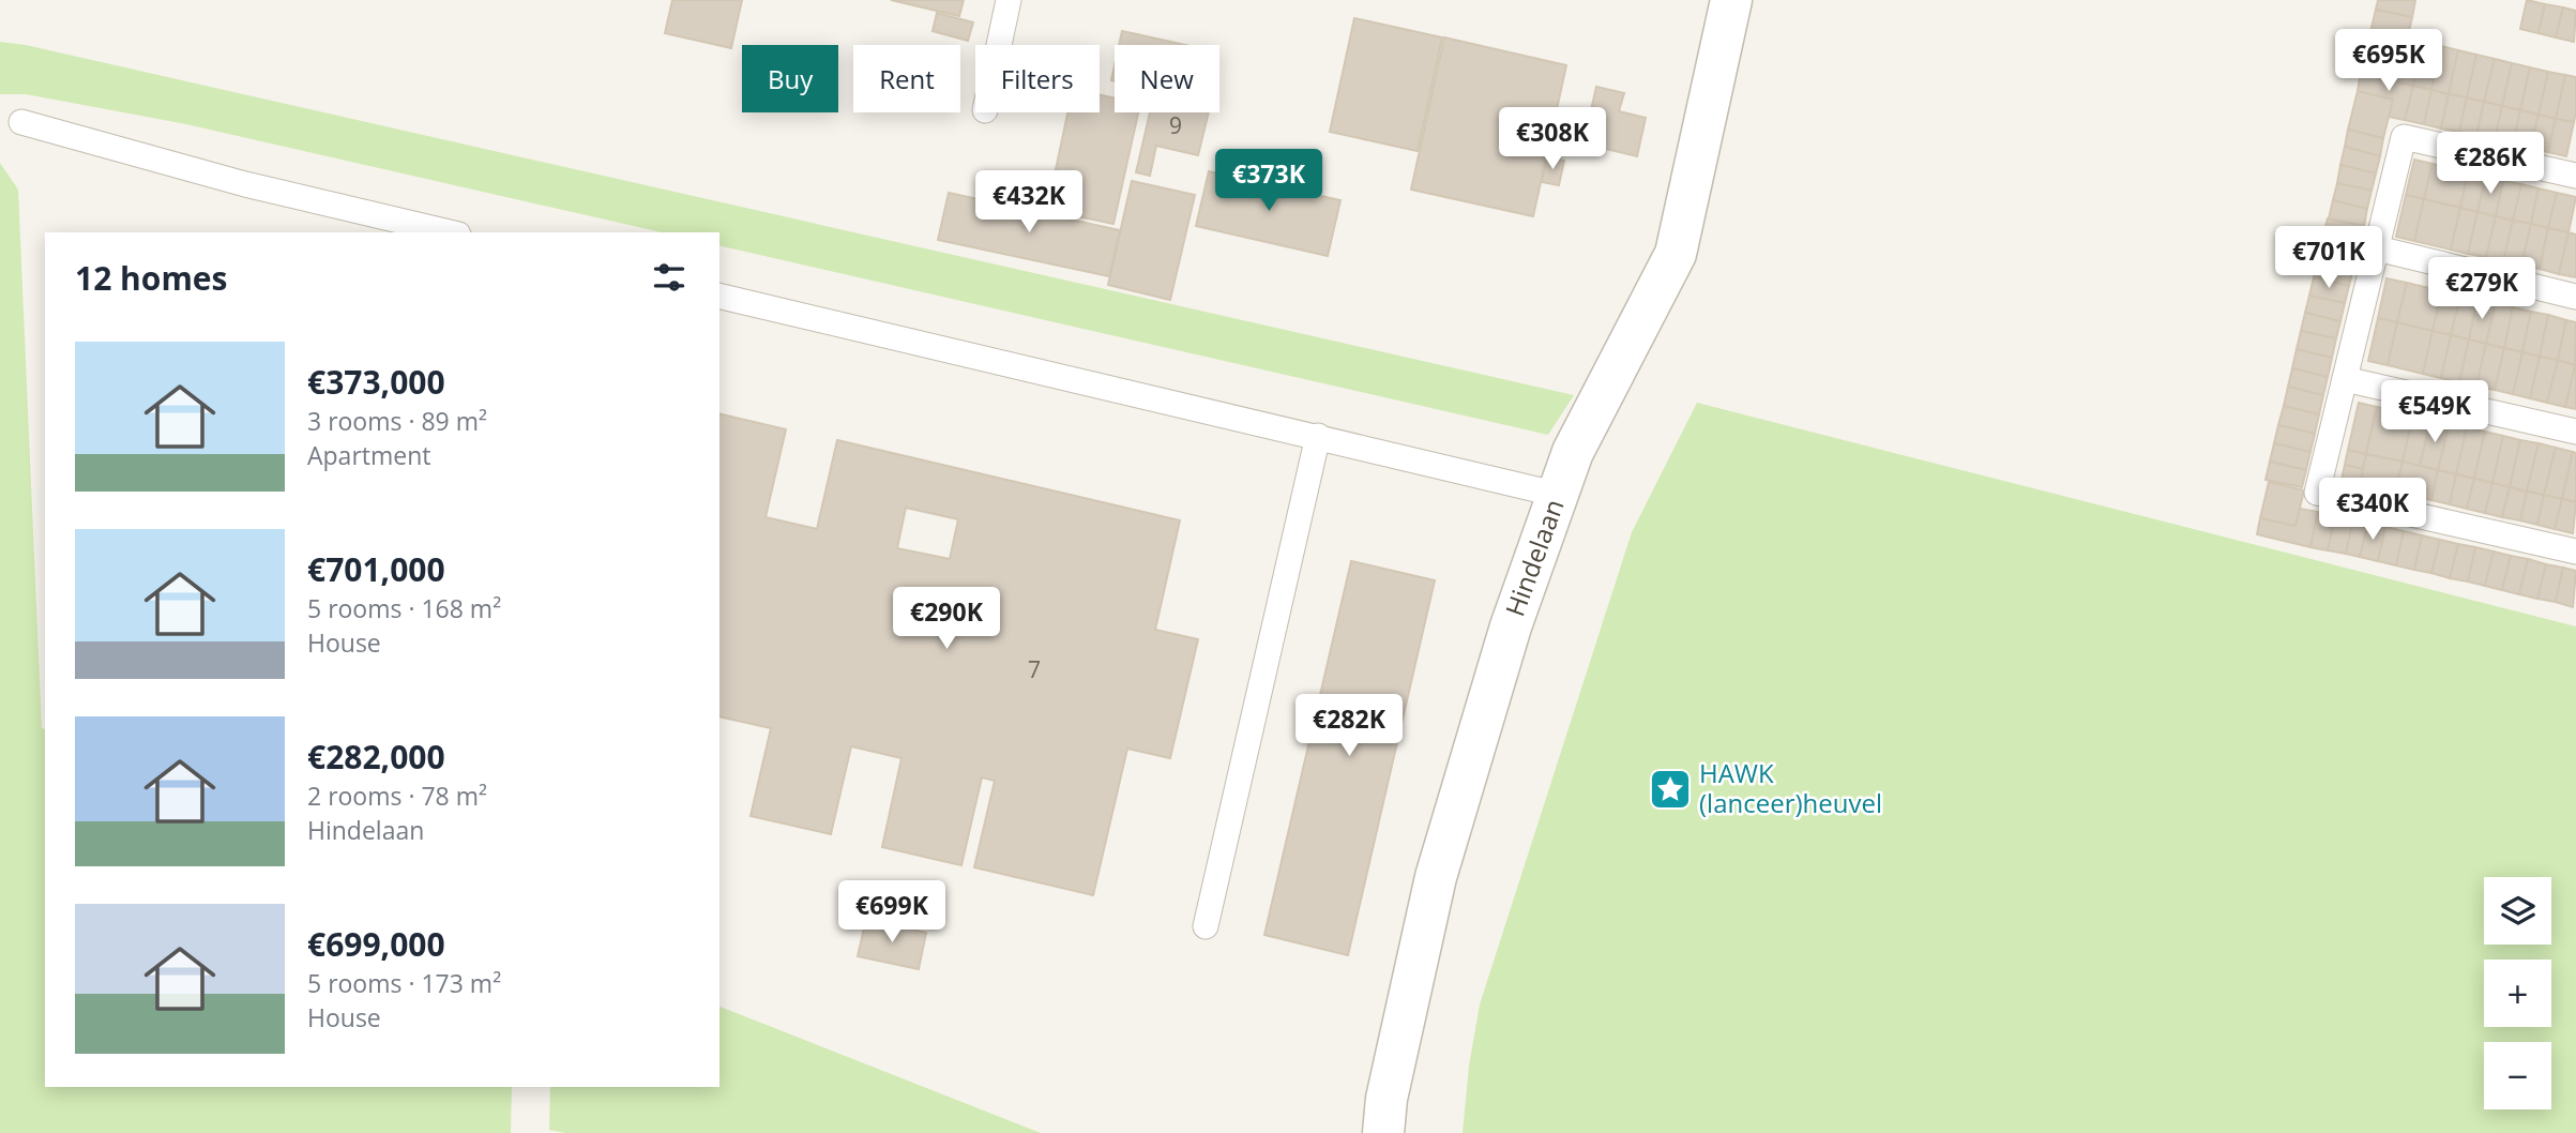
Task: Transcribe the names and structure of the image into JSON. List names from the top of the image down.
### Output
{
  "streets": {
    "street": ["Hindelaan"]
  },
  "places": {
    "place": ["HAWK (lanceer)heuvel"]
  },
  "house_numbers": ["9", "7"],
  "page": {
    "price": [
      "€695K",
      "€308K",
      "€286K",
      "€373K",
      "€432K",
      "€701K",
      "€279K",
      "€549K",
      "€340K",
      "€290K",
      "€282K",
      "€699K"
    ],
    "chip": [
      "Buy",
      "Rent",
      "Filters",
      "New"
    ],
    "heading": "12 homes",
    "list": [
      {
        "name": "€373,000",
        "note": "3 rooms · 89 m² · Apartment"
      },
      {
        "name": "€701,000",
        "note": "5 rooms · 168 m² · House"
      },
      {
        "name": "€282,000",
        "note": "2 rooms · 78 m² · Hindelaan"
      },
      {
        "name": "€699,000",
        "note": "5 rooms · 173 m² · House"
      }
    ],
    "map_buttons": ["+", "−"]
  }
}
